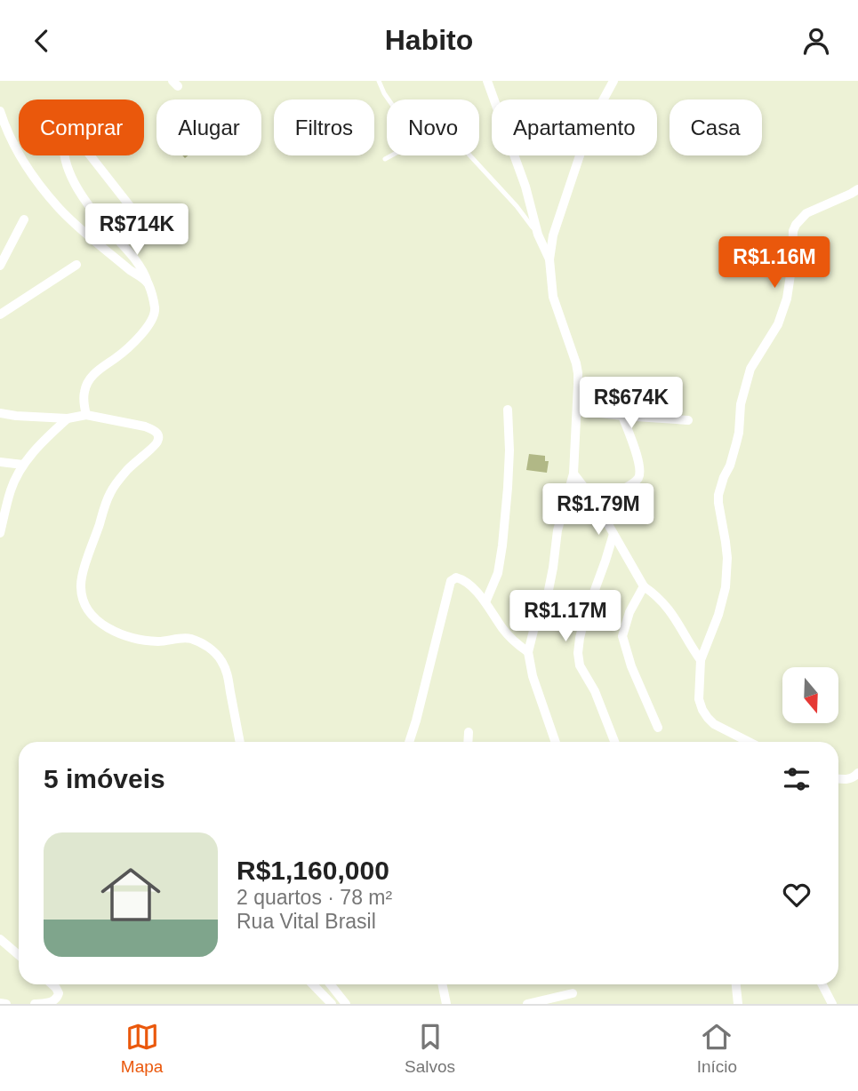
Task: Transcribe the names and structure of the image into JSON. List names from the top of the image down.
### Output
{
  "north": "bottom",
  "page": {
    "header": "Habito",
    "chip": [
      "Comprar",
      "Alugar",
      "Filtros",
      "Novo",
      "Apartamento",
      "Casa"
    ],
    "price": [
      "R$714K",
      "R$1.16M",
      "R$674K",
      "R$1.79M",
      "R$1.17M"
    ],
    "heading": "5 imóveis",
    "list": [
      {
        "name": "R$1,160,000",
        "note": "2 quartos · 78 m² · Rua Vital Brasil"
      }
    ],
    "tabs": ["Mapa", "Salvos", "Início"]
  }
}
